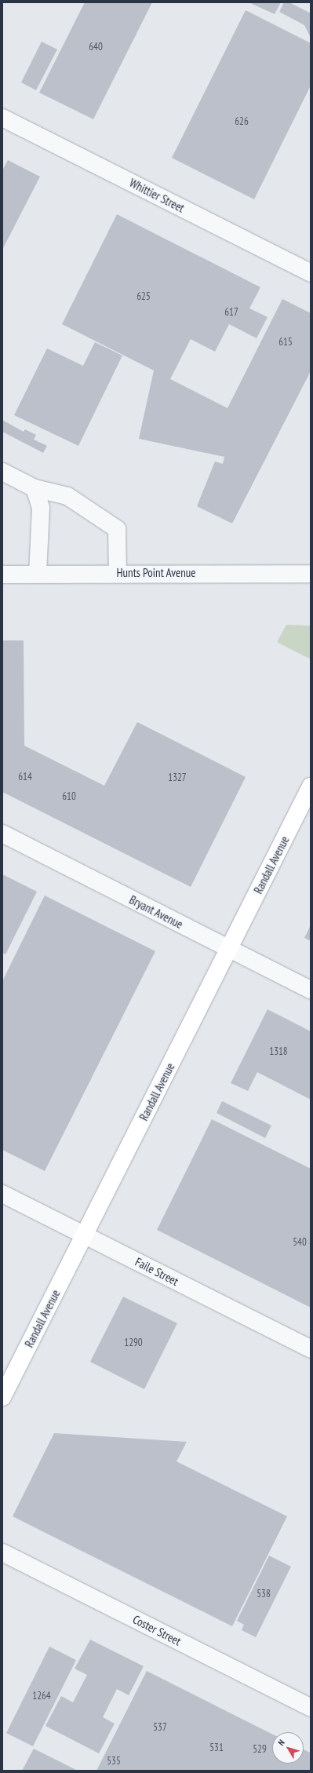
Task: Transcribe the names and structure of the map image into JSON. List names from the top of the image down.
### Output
{
  "streets": {
    "main road": ["Randall Avenue"],
    "street": [
      "Whittier Street",
      "Hunts Point Avenue",
      "Bryant Avenue",
      "Faile Street",
      "Coster Street"
    ]
  },
  "crossings": [
    ["Randall Avenue", "Bryant Avenue"],
    ["Randall Avenue", "Faile Street"]
  ],
  "house_numbers": [
    "640",
    "626",
    "625",
    "617",
    "615",
    "614",
    "1327",
    "610",
    "1318",
    "540",
    "1290",
    "538",
    "1264",
    "537",
    "531",
    "529",
    "535"
  ],
  "north": "top left"
}
